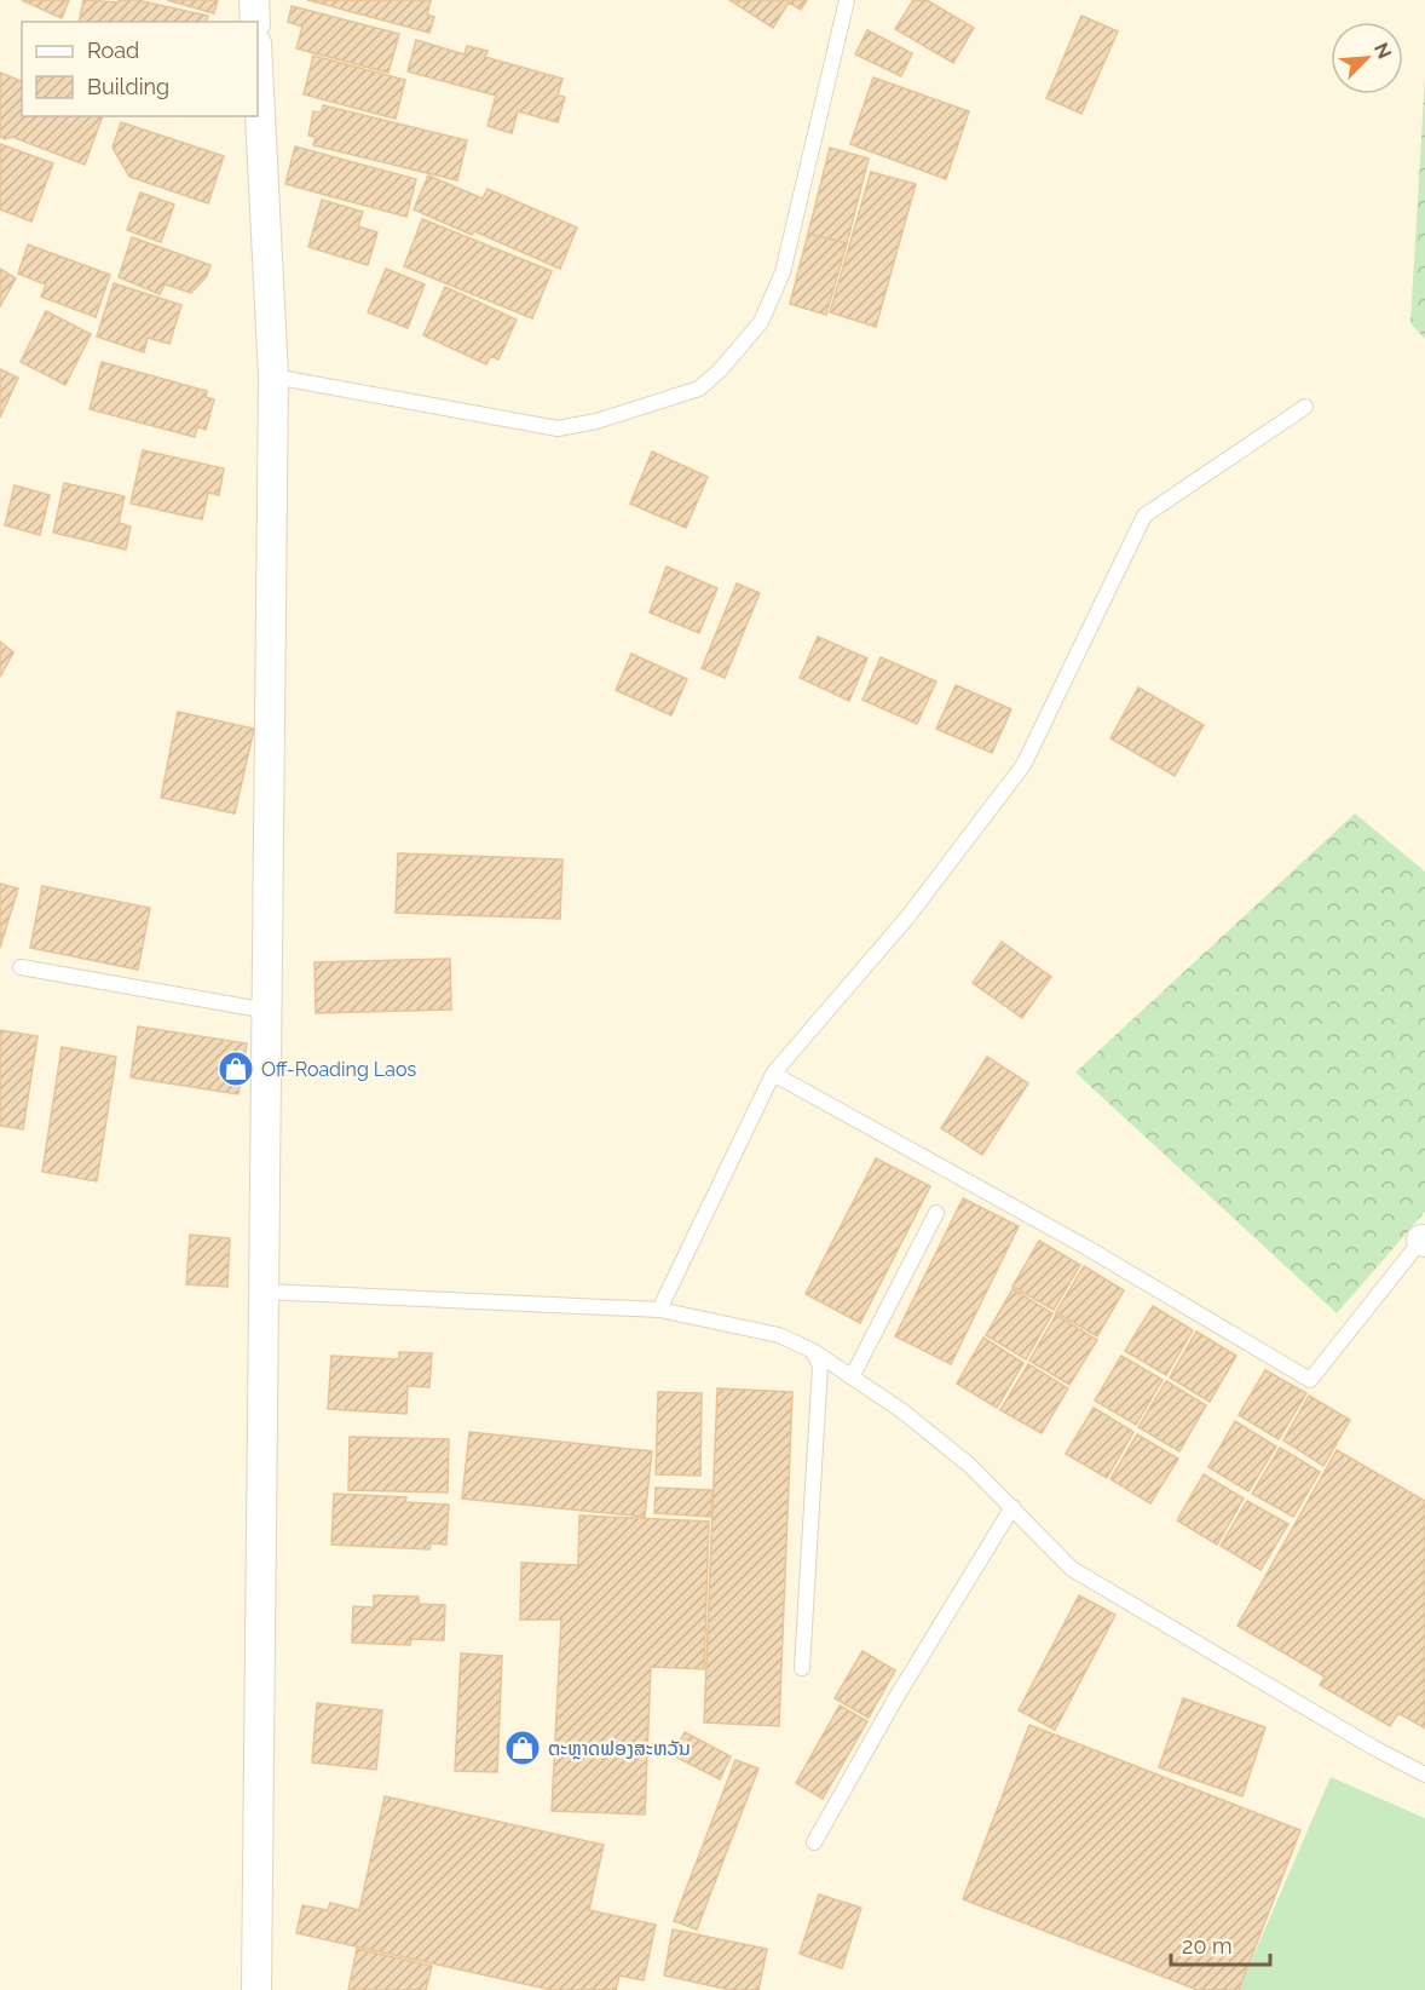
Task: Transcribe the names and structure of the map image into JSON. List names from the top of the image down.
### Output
{
  "places": {
    "shop": ["Off-Roading Laos", "ຕະຫຼາດຟອງສະຫວັນ"]
  },
  "legend": ["Road", "Building"],
  "scale_bar": "20 m",
  "north": "top right"
}
